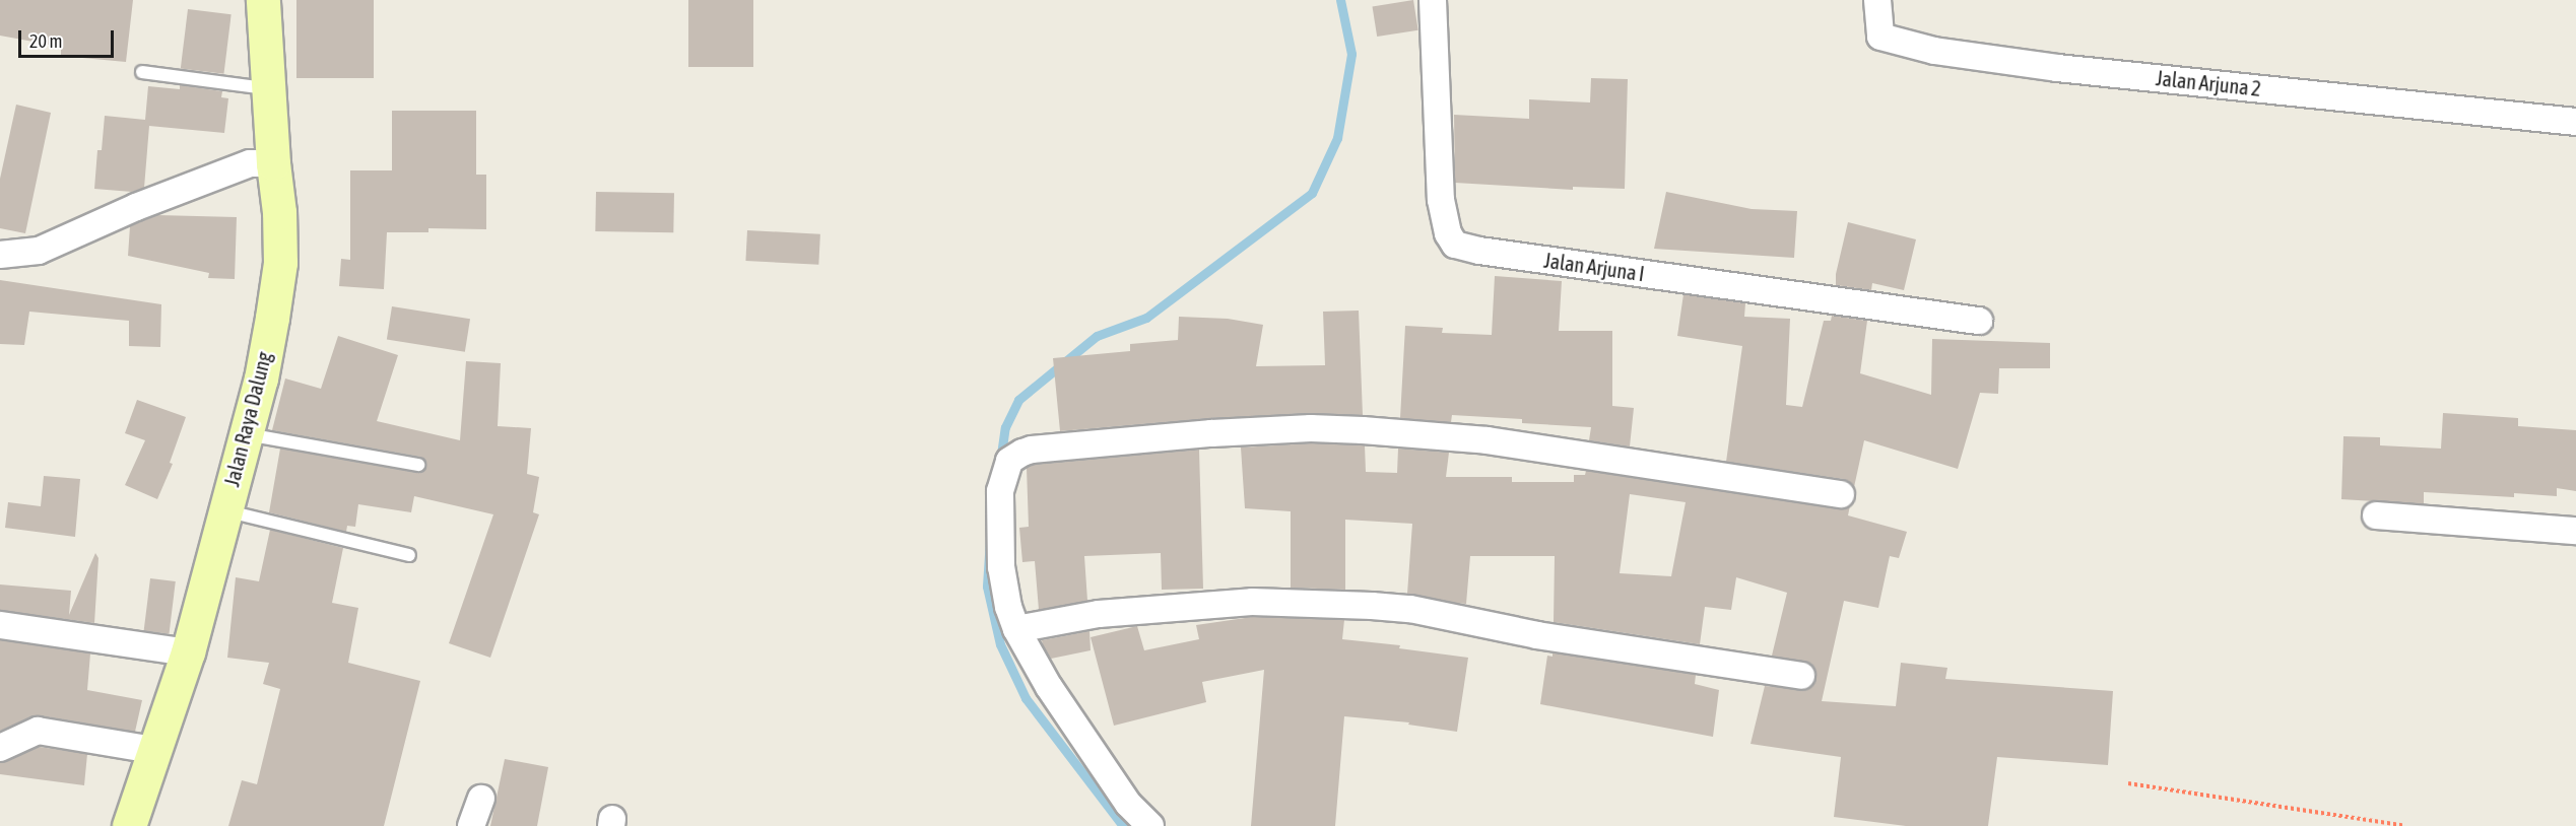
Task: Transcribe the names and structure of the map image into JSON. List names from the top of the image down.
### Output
{
  "streets": {
    "main road": ["Jalan Raya Dalung"],
    "street": ["Jalan Arjuna 2", "Jalan Arjuna I"]
  },
  "scale_bar": "20 m"
}
